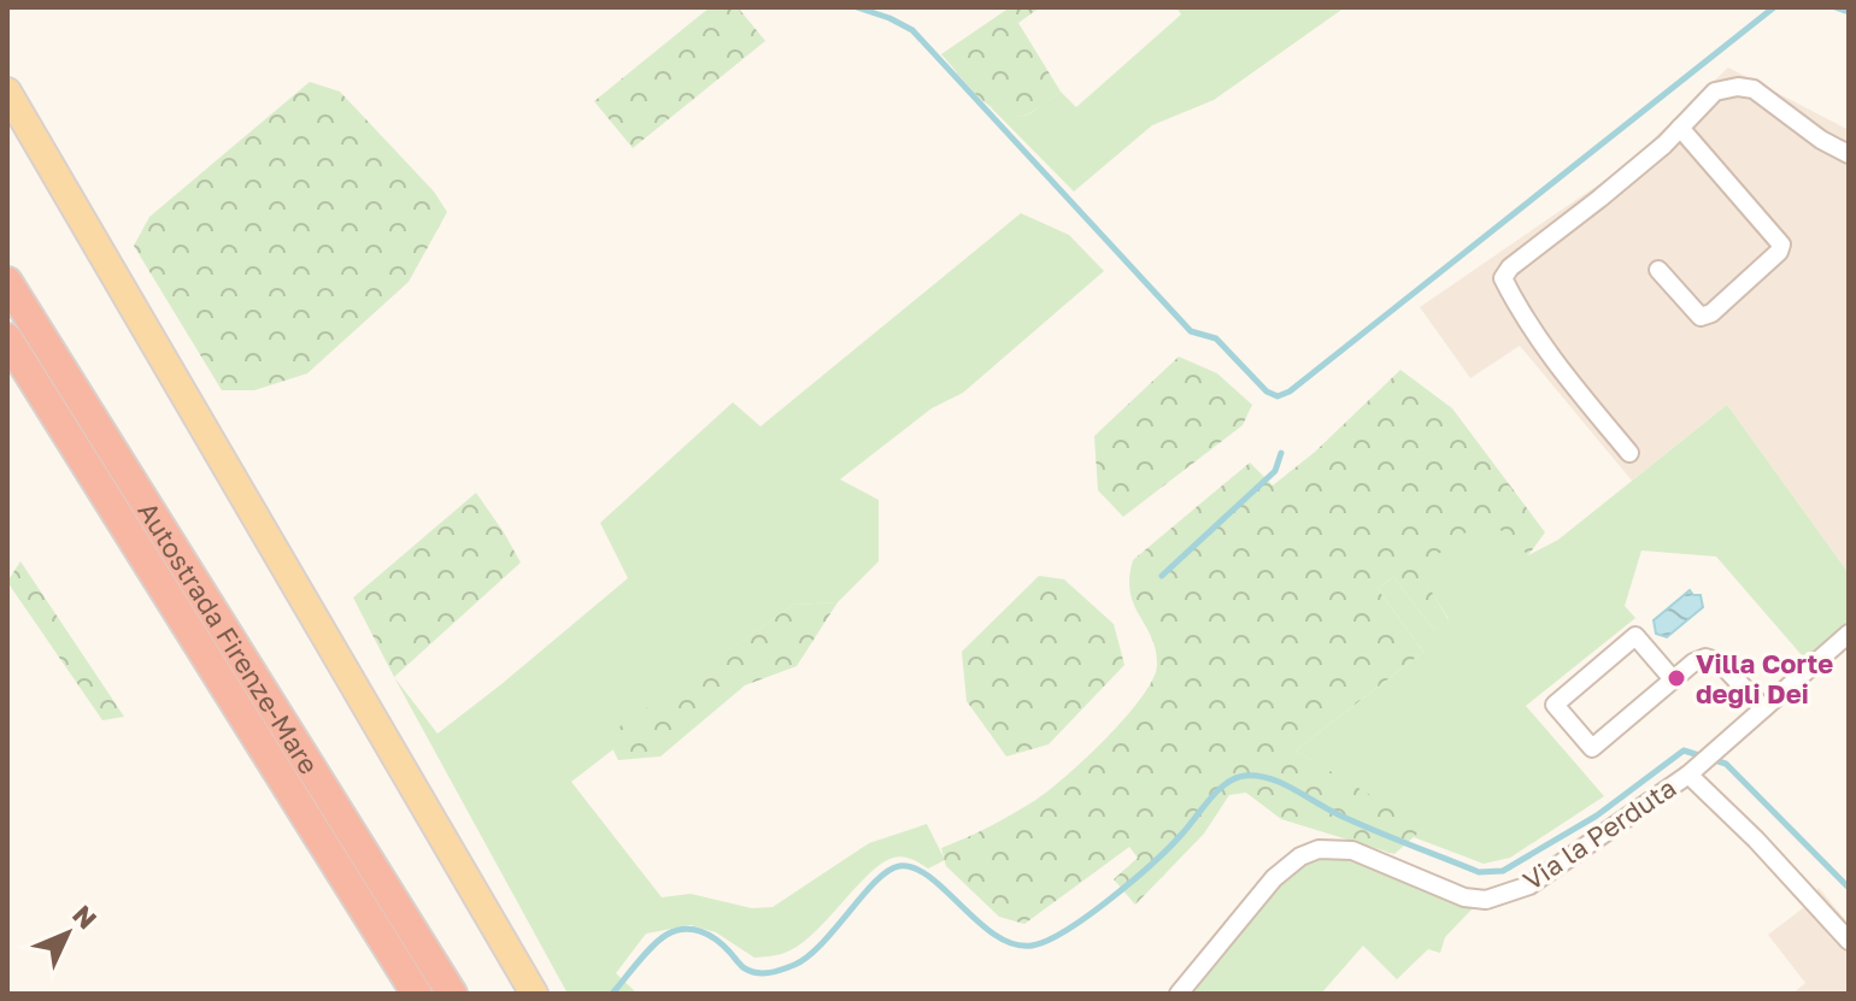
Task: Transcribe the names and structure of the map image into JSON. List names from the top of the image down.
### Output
{
  "streets": {
    "highway": ["Autostrada Firenze-Mare"],
    "street": ["Via la Perduta"]
  },
  "places": ["Villa Corte degli Dei"],
  "north": "top right"
}
